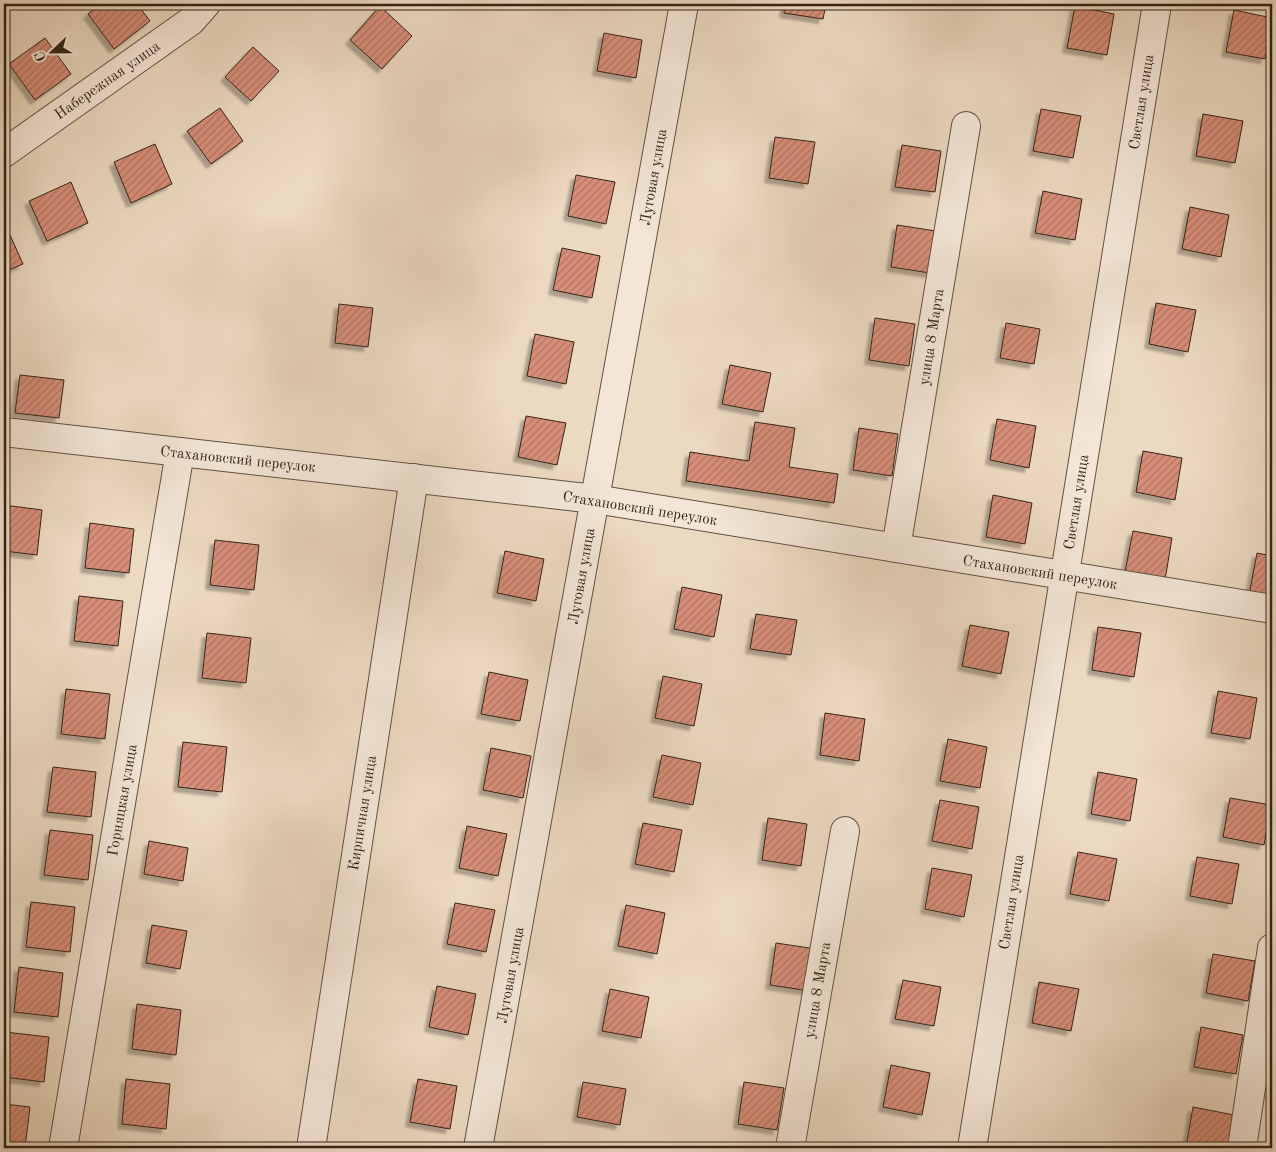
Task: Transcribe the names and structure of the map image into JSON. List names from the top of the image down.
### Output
{
  "streets": {
    "street": [
      "Набережная улица",
      "Светлая улица",
      "Луговая улица",
      "улица 8 Марта",
      "Стахановский переулок",
      "Горняцкая улица",
      "Кирпичная улица"
    ]
  },
  "crossings": [
    ["Светлая улица", "Стахановский переулок"],
    ["Луговая улица", "Стахановский переулок"],
    ["улица 8 Марта", "Стахановский переулок"],
    ["Стахановский переулок", "Горняцкая улица"],
    ["Стахановский переулок", "Кирпичная улица"]
  ],
  "north": "left"
}
